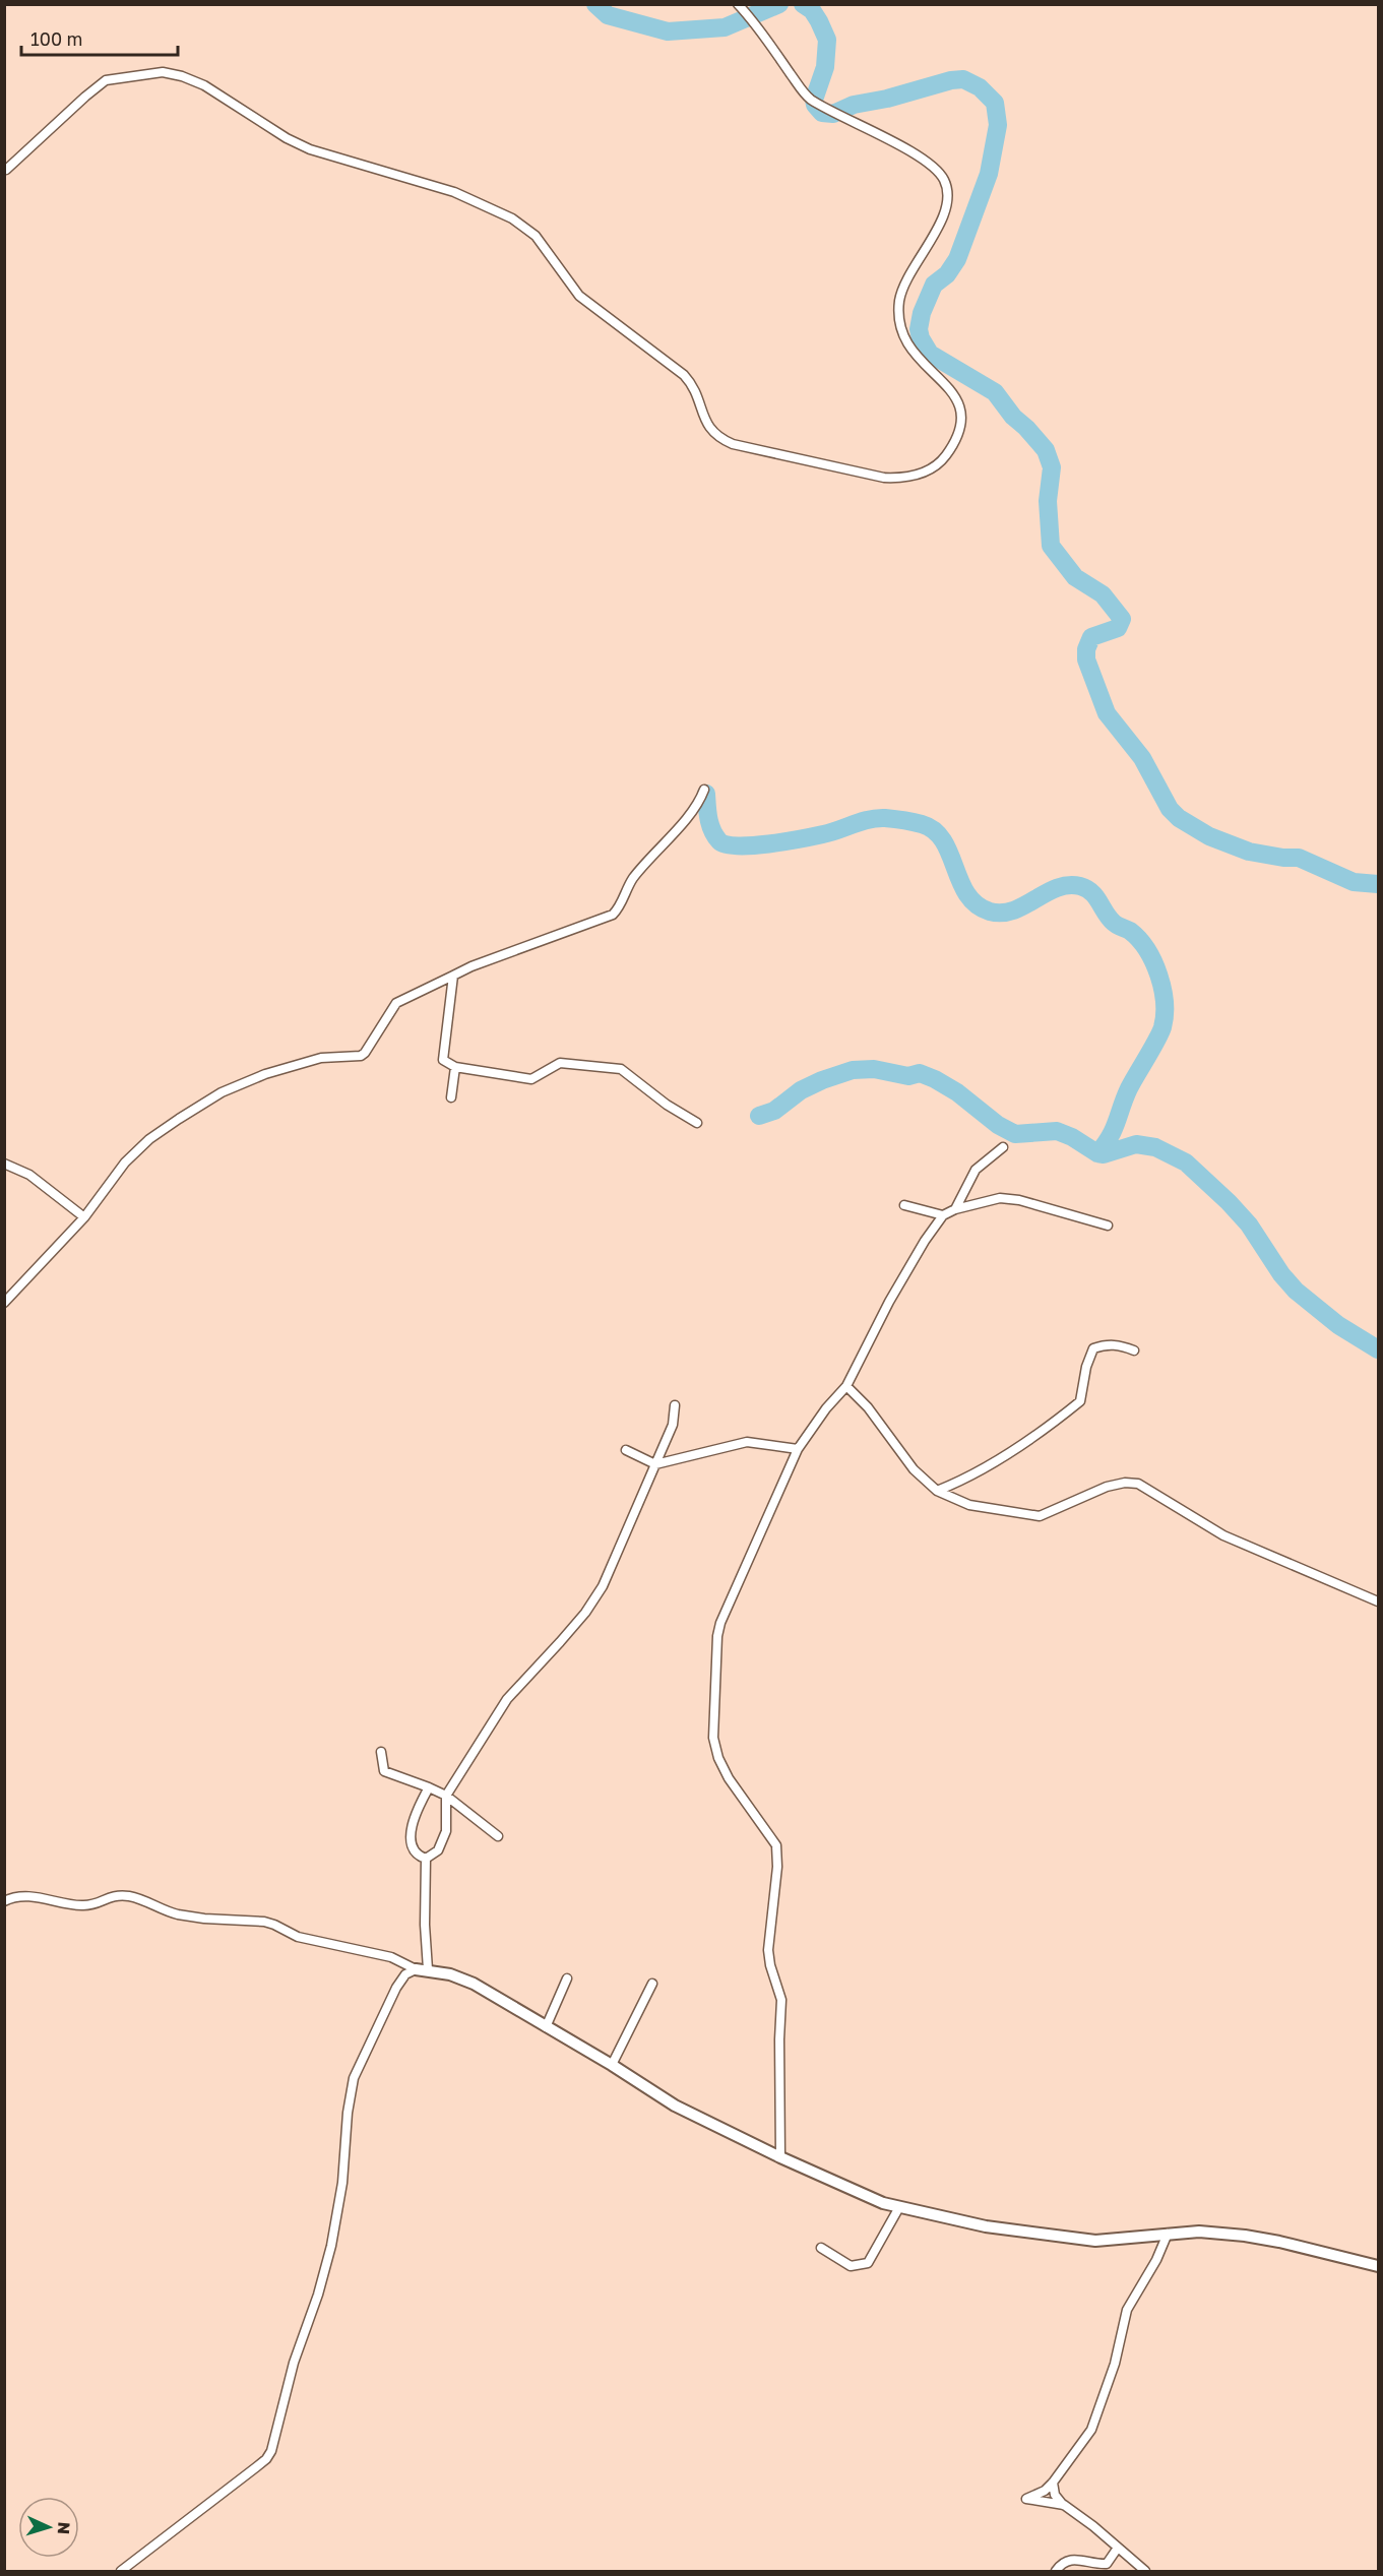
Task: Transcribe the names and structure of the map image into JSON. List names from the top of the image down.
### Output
{
  "scale_bar": "100 m",
  "north": "right"
}
